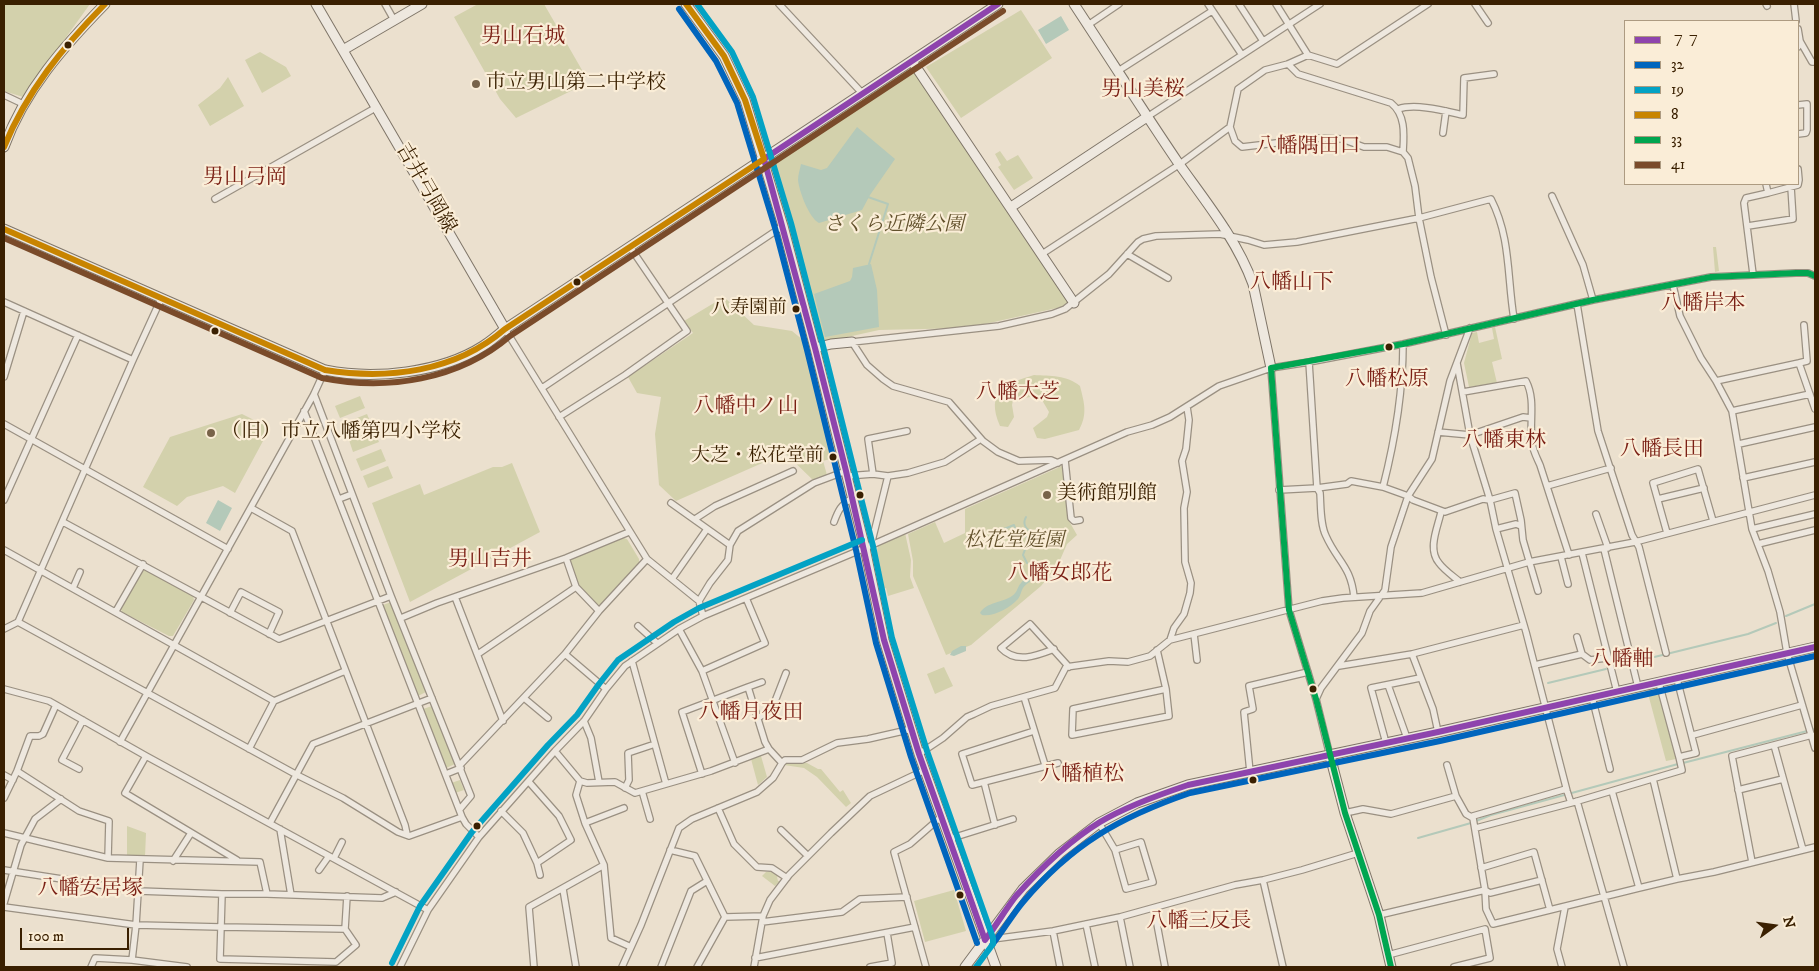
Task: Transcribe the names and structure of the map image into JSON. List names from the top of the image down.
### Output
{
  "streets": {
    "street": ["吉井弓岡線"]
  },
  "districts": [
    "男山石城",
    "男山美桜",
    "八幡隅田口",
    "男山弓岡",
    "八幡山下",
    "八幡岸本",
    "八幡松原",
    "八幡大芝",
    "八幡中ノ山",
    "八幡東林",
    "八幡長田",
    "男山吉井",
    "八幡女郎花",
    "八幡軸",
    "八幡月夜田",
    "八幡植松",
    "八幡安居塚",
    "八幡三反長"
  ],
  "parks": ["さくら近隣公園", "松花堂庭園"],
  "places": [
    "市立男山第二中学校",
    "八寿園前",
    "（旧）市立八幡第四小学校",
    "大芝・松花堂前",
    "美術館別館"
  ],
  "lines": [
    "transit line ７７",
    "transit line 19",
    "transit line 8",
    "transit line 32",
    "transit line 41",
    "transit line 33"
  ],
  "legend": [
    "７７",
    "32",
    "19",
    "8",
    "33",
    "41"
  ],
  "scale_bar": "100 m",
  "north": "right"
}
